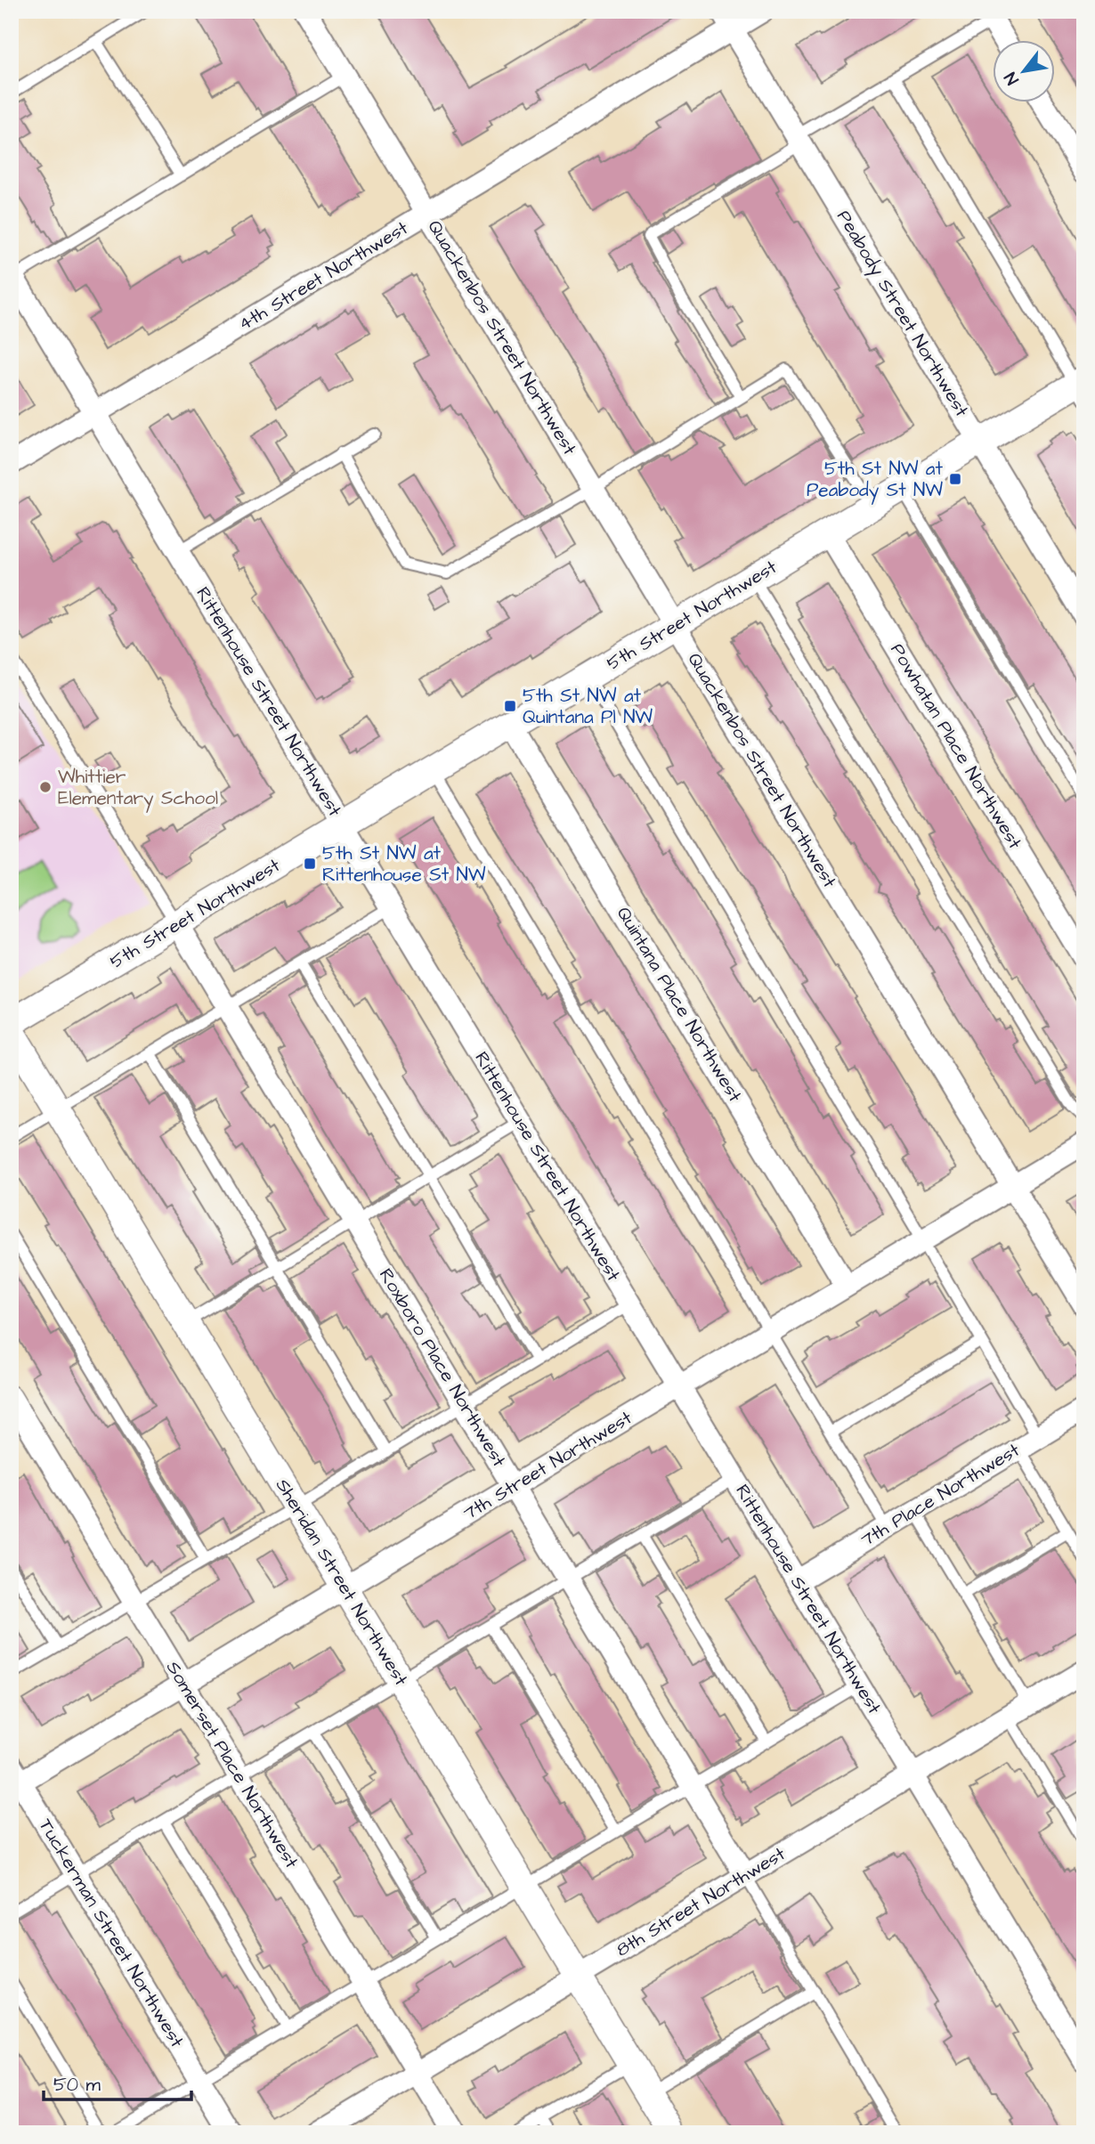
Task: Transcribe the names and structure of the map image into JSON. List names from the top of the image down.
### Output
{
  "streets": {
    "street": [
      "4th Street Northwest",
      "Peabody Street Northwest",
      "Quackenbos Street Northwest",
      "5th Street Northwest",
      "Rittenhouse Street Northwest",
      "Powhatan Place Northwest",
      "Quintana Place Northwest",
      "Roxboro Place Northwest",
      "7th Street Northwest",
      "7th Place Northwest",
      "Sheridan Street Northwest",
      "Somerset Place Northwest",
      "8th Street Northwest",
      "Tuckerman Street Northwest"
    ]
  },
  "crossings": [
    ["4th Street Northwest", "Peabody Street Northwest"],
    ["4th Street Northwest", "Quackenbos Street Northwest"],
    ["4th Street Northwest", "Rittenhouse Street Northwest"],
    ["Peabody Street Northwest", "5th Street Northwest"],
    ["Quackenbos Street Northwest", "5th Street Northwest"],
    ["Quackenbos Street Northwest", "7th Street Northwest"],
    ["5th Street Northwest", "Rittenhouse Street Northwest"],
    ["5th Street Northwest", "Powhatan Place Northwest"],
    ["5th Street Northwest", "Quintana Place Northwest"],
    ["5th Street Northwest", "Roxboro Place Northwest"],
    ["Rittenhouse Street Northwest", "7th Street Northwest"],
    ["Rittenhouse Street Northwest", "7th Place Northwest"],
    ["Rittenhouse Street Northwest", "8th Street Northwest"],
    ["Quintana Place Northwest", "7th Street Northwest"],
    ["Roxboro Place Northwest", "7th Street Northwest"],
    ["Roxboro Place Northwest", "8th Street Northwest"],
    ["7th Street Northwest", "Sheridan Street Northwest"],
    ["7th Street Northwest", "Somerset Place Northwest"],
    ["7th Street Northwest", "Tuckerman Street Northwest"],
    ["Sheridan Street Northwest", "8th Street Northwest"],
    ["Somerset Place Northwest", "8th Street Northwest"]
  ],
  "places": {
    "transit": ["5th St NW at Peabody St NW", "5th St NW at Quintana Pl NW", "5th St NW at Rittenhouse St NW"],
    "other": ["Whittier Elementary School"]
  },
  "scale_bar": "50 m",
  "north": "bottom left"
}
